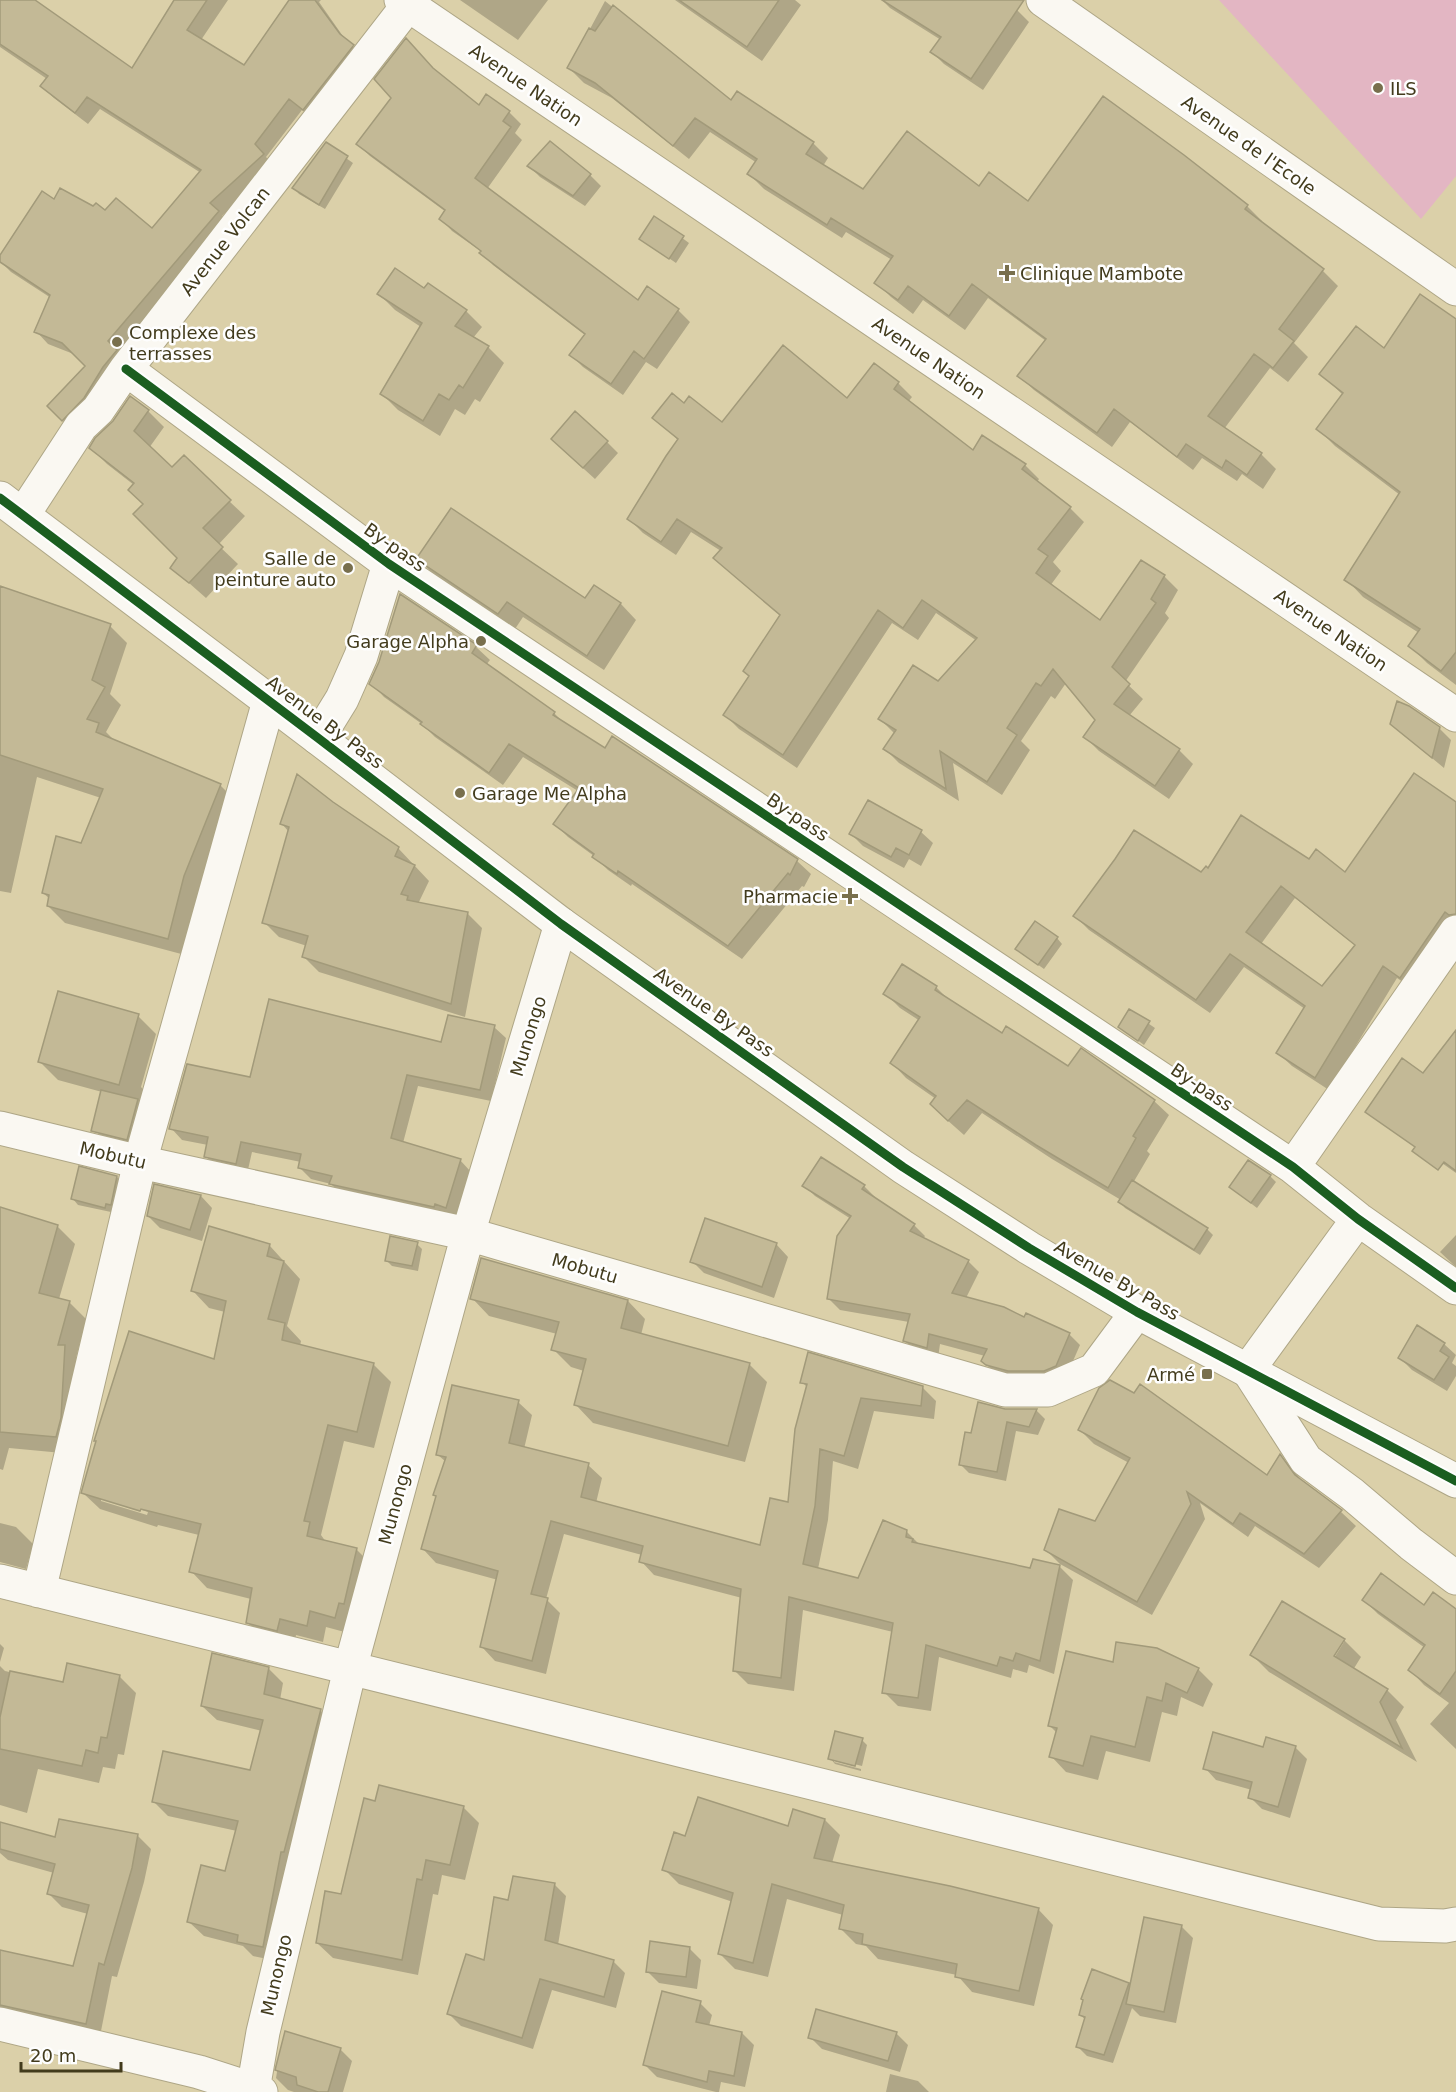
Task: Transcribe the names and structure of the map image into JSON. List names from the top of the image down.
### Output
{
  "streets": {
    "main road": [
      "Avenue Nation",
      "Avenue de l'Ecole",
      "Avenue Volcan",
      "By-pass",
      "Avenue By Pass",
      "Munongo",
      "Mobutu"
    ]
  },
  "crossings": [
    ["Avenue Nation", "Avenue Volcan"],
    ["Avenue Volcan", "By-pass"],
    ["Avenue Volcan", "Avenue By Pass"],
    ["Avenue By Pass", "Munongo"],
    ["Avenue By Pass", "Mobutu"],
    ["Munongo", "Mobutu"]
  ],
  "places": {
    "other": [
      "ILS",
      "Complexe des terrasses",
      "Salle de peinture auto",
      "Garage Alpha",
      "Garage Me Alpha"
    ],
    "health": ["Clinique Mambote", "Pharmacie"],
    "transit": ["Armé"]
  },
  "scale_bar": "20 m"
}
